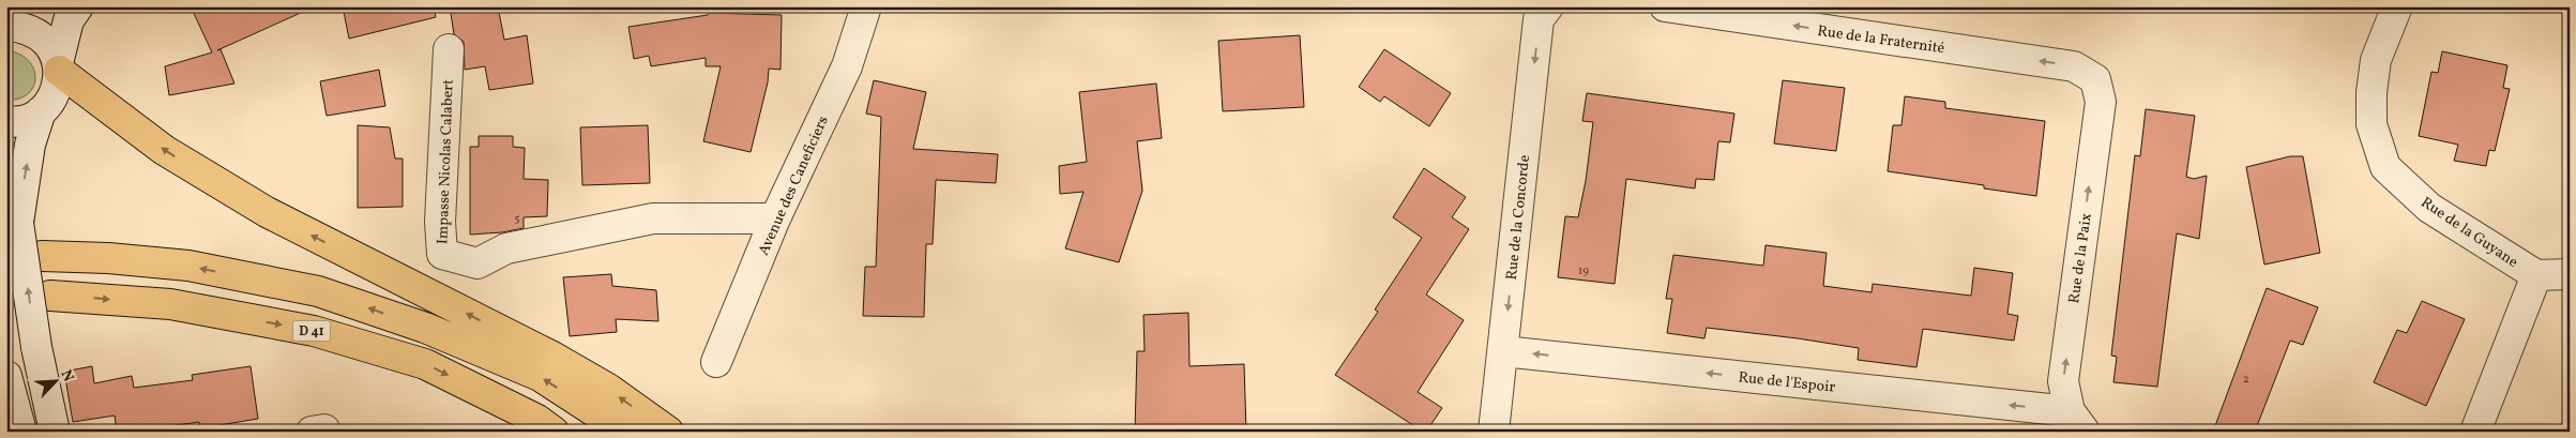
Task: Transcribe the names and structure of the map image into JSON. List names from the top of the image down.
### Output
{
  "streets": {
    "highway": ["D 41"],
    "street": [
      "Rue de la Fraternité",
      "Impasse Nicolas Calabert",
      "Avenue des Caneficiers",
      "Rue de la Concorde",
      "Rue de la Guyane",
      "Rue de la Paix",
      "Rue de l'Espoir"
    ]
  },
  "crossings": [
    ["Rue de la Fraternité", "Rue de la Paix"],
    ["Impasse Nicolas Calabert", "Avenue des Caneficiers"],
    ["Rue de la Concorde", "Rue de l'Espoir"],
    ["Rue de la Paix", "Rue de l'Espoir"]
  ],
  "one_way": [
    "Rue de la Fraternité",
    "Rue de la Concorde",
    "Rue de la Paix",
    "Rue de l'Espoir"
  ],
  "house_numbers": ["5", "19", "2"],
  "north": "top right"
}
